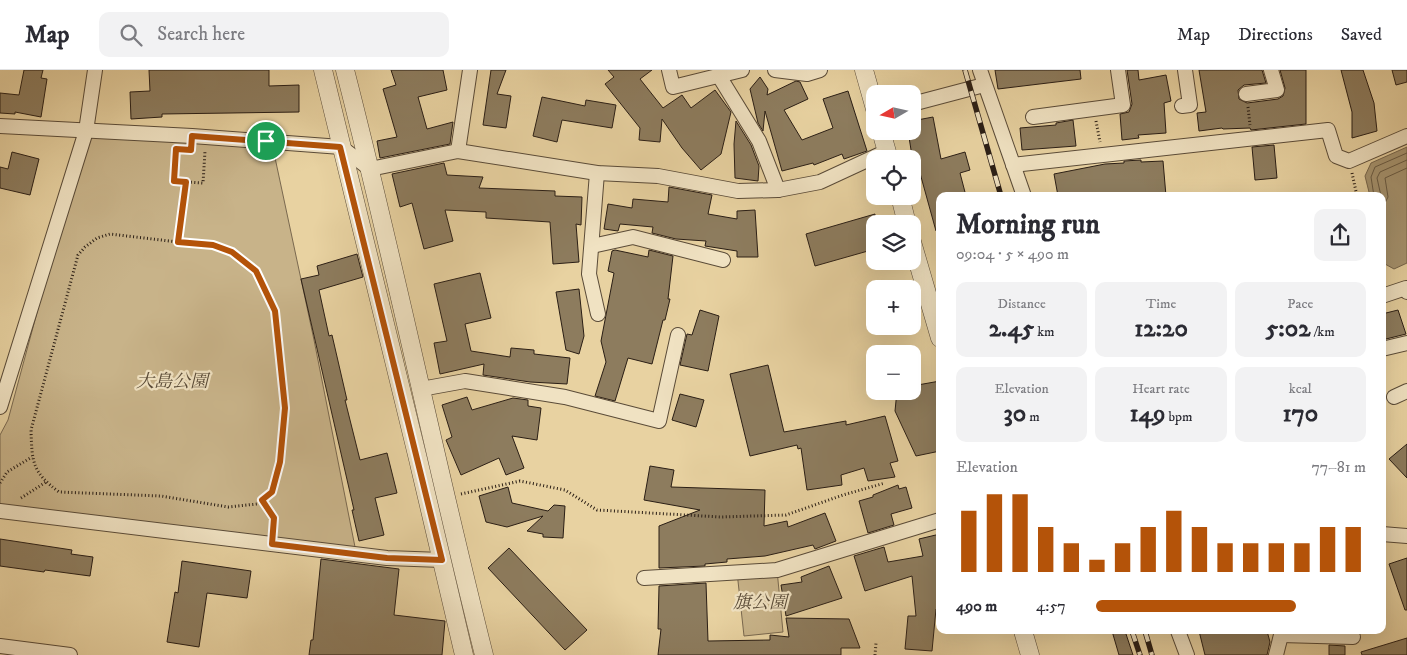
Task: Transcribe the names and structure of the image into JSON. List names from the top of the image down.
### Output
{
  "parks": ["大島公園", "旗公園"],
  "north": "left",
  "page": {
    "header": "Map",
    "search": "Search here",
    "nav": ["Map", "Directions", "Saved"],
    "map_buttons": ["+", "−"],
    "heading": ["Morning run", "09:04 · 5 × 490 m"],
    "stats": [
      ["Distance", "2.45 km"],
      ["Time", "12:20"],
      ["Pace", "5:02 /km"],
      ["Elevation", "30 m"],
      ["Heart rate", "149 bpm"],
      ["kcal", "170"]
    ],
    "chart": ["Elevation", "77–81 m"],
    "list": [
      {
        "name": "490 m",
        "note": "4:57"
      }
    ]
  }
}
